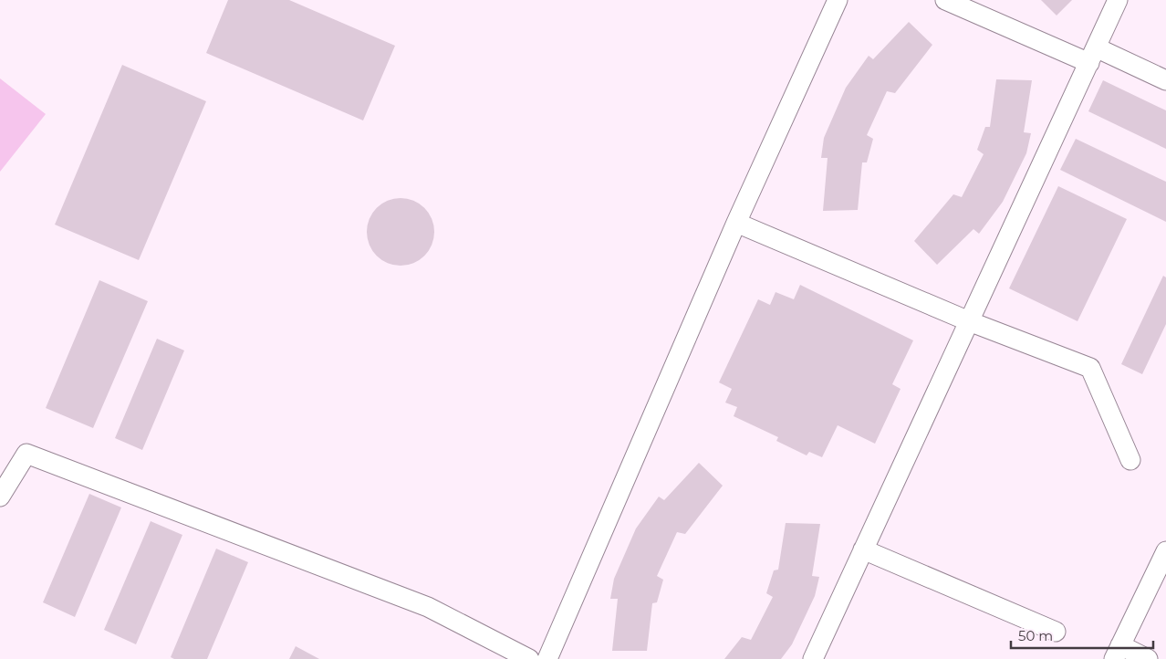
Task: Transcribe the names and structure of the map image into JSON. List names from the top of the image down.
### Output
{
  "scale_bar": "50 m"
}
